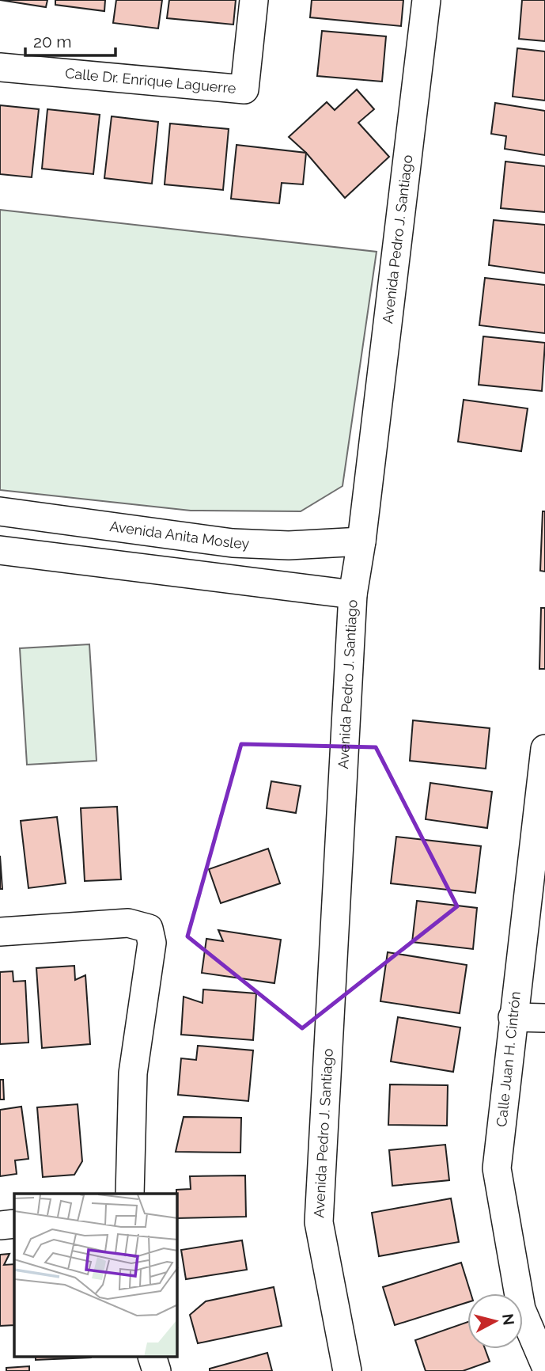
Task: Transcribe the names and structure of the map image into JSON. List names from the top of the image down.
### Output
{
  "streets": {
    "street": [
      "Calle Dr. Enrique Laguerre",
      "Avenida Pedro J. Santiago",
      "Avenida Anita Mosley",
      "Calle Juan H. Cintrón"
    ]
  },
  "crossings": [
    ["Avenida Pedro J. Santiago", "Avenida Anita Mosley"]
  ],
  "scale_bar": "20 m",
  "north": "right"
}
